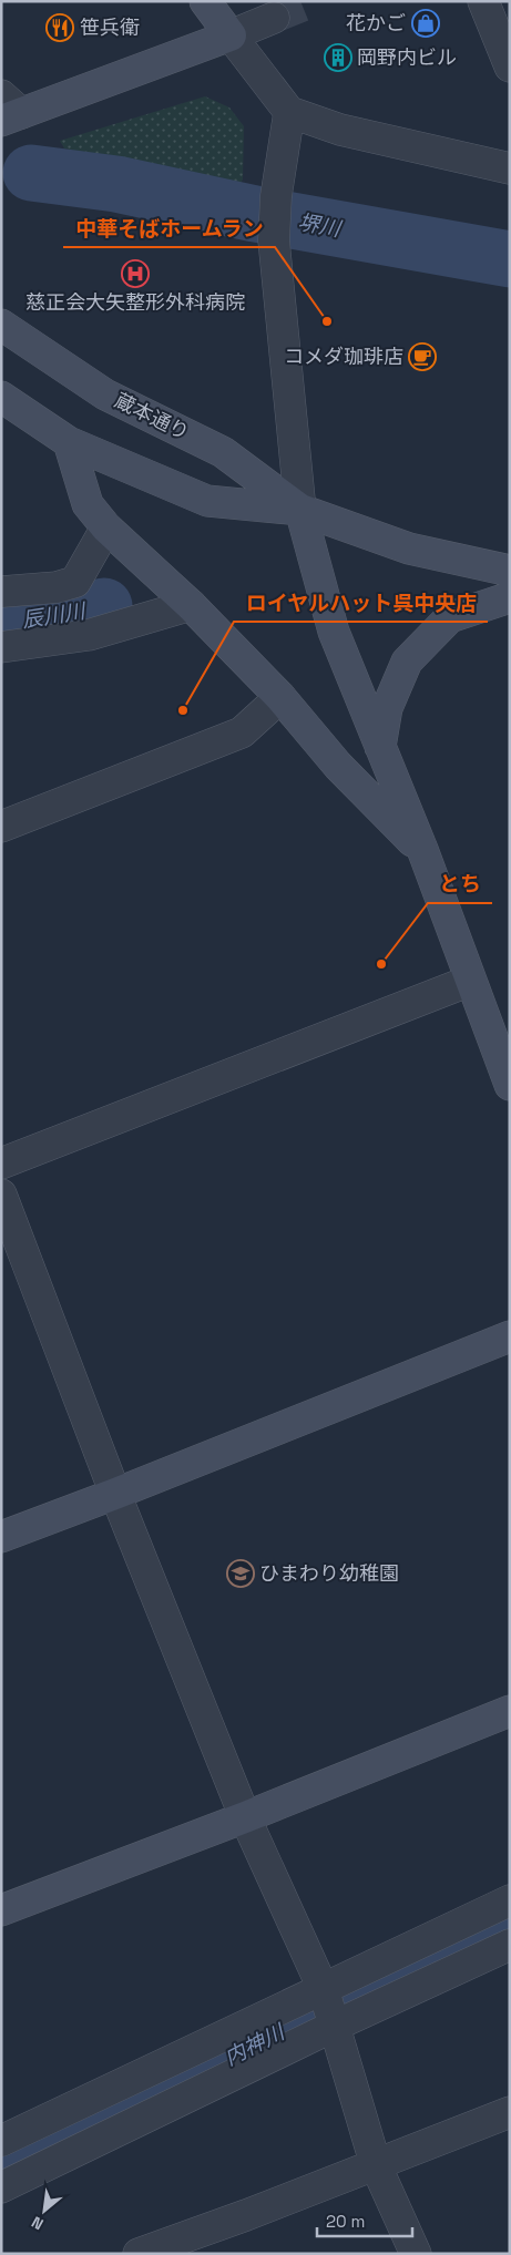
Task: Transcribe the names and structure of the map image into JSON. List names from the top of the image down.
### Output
{
  "streets": {
    "street": ["蔵本通り"]
  },
  "water": ["堺川", "辰川川", "内神川"],
  "places": {
    "shop": ["花かご"],
    "restaurant": ["笹兵衛"],
    "building": ["岡野内ビル"],
    "hospital": ["慈正会大矢整形外科病院"],
    "other": ["中華そばホームラン", "ロイヤルハット呉中央店", "とち"],
    "cafe": ["コメダ珈琲店"],
    "school or university": ["ひまわり幼稚園"]
  },
  "scale_bar": "20 m",
  "north": "bottom left"
}
